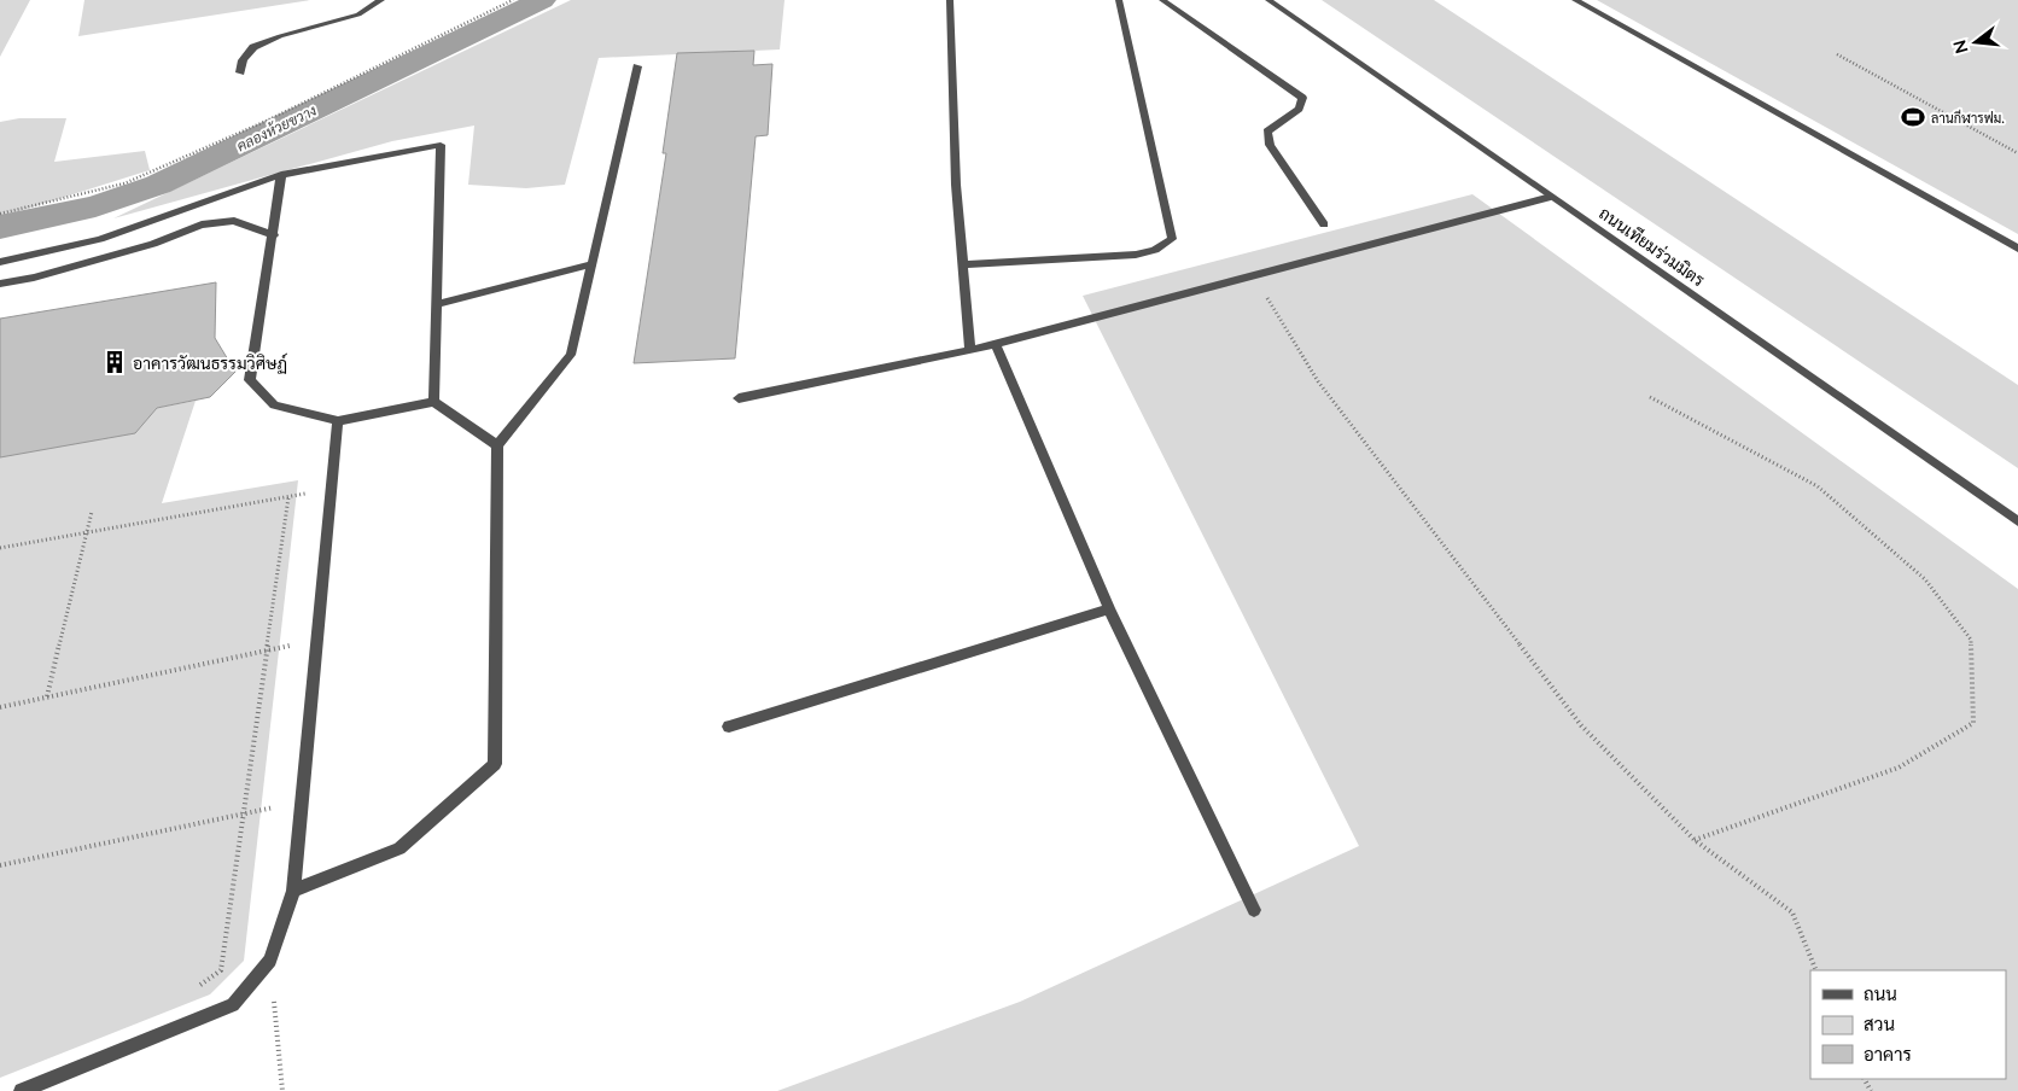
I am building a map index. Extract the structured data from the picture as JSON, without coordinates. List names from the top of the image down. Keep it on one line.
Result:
{"streets":{"street":["ถนนเทียมร่วมมิตร"]},"water":["คลองห้วยขวาง"],"places":{"sports":["ลานกีฬารฟม."],"building":["อาคารวัฒนธรรมวิศิษฏ์"]},"legend":["ถนน","สวน","อาคาร"],"north":"left"}
